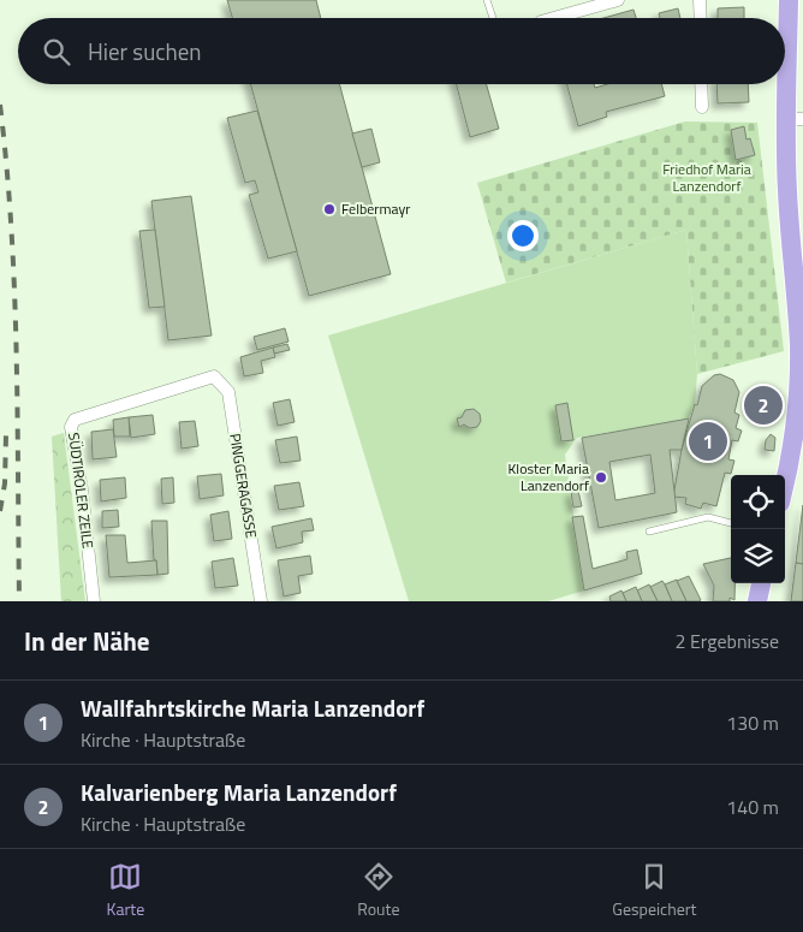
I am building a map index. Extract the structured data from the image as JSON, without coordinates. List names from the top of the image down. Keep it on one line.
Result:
{"streets":{"street":["PINGGERAGASSE","SÜDTIROLER ZEILE"]},"crossings":[["PINGGERAGASSE","SÜDTIROLER ZEILE"]],"parks":["Friedhof Maria Lanzendorf"],"places":["Felbermayr","Kloster Maria Lanzendorf"],"page":{"search":"Hier suchen","pins":["2","1"],"heading":["In der Nähe","2 Ergebnisse"],"list":[{"mark":"1","name":"Wallfahrtskirche Maria Lanzendorf","note":"Kirche · Hauptstraße","value":"130 m"},{"mark":"2","name":"Kalvarienberg Maria Lanzendorf","note":"Kirche · Hauptstraße","value":"140 m"}],"nav":["Karte","Route","Gespeichert"]}}
